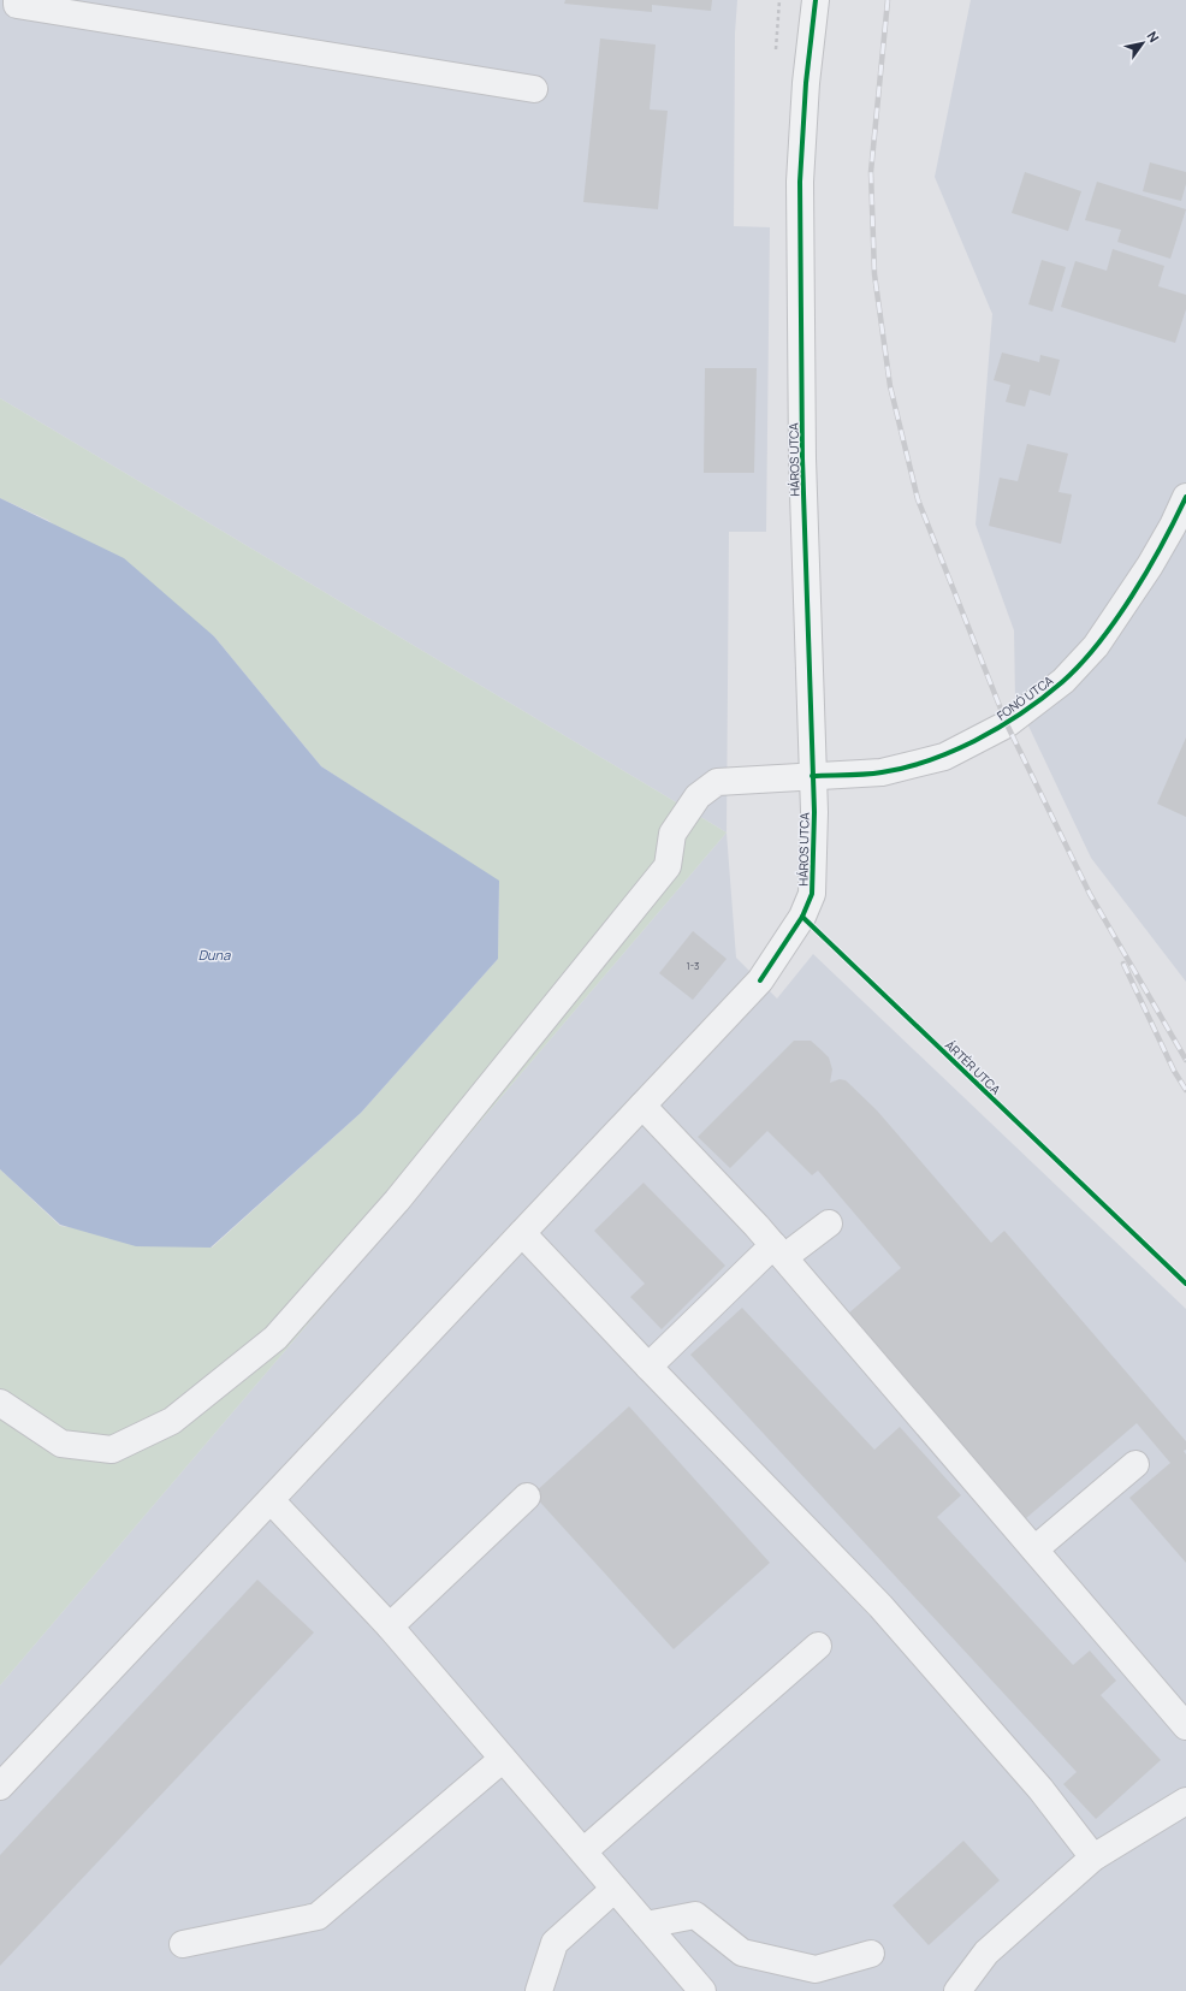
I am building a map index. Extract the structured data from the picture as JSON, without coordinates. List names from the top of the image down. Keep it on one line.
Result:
{"streets":{"street":["HÁROS UTCA","FONÓ UTCA"],"cycle path":["ÁRTÉR UTCA"]},"crossings":[["HÁROS UTCA","FONÓ UTCA"]],"water":["Duna"],"house_numbers":["1-3"],"north":"top right"}
